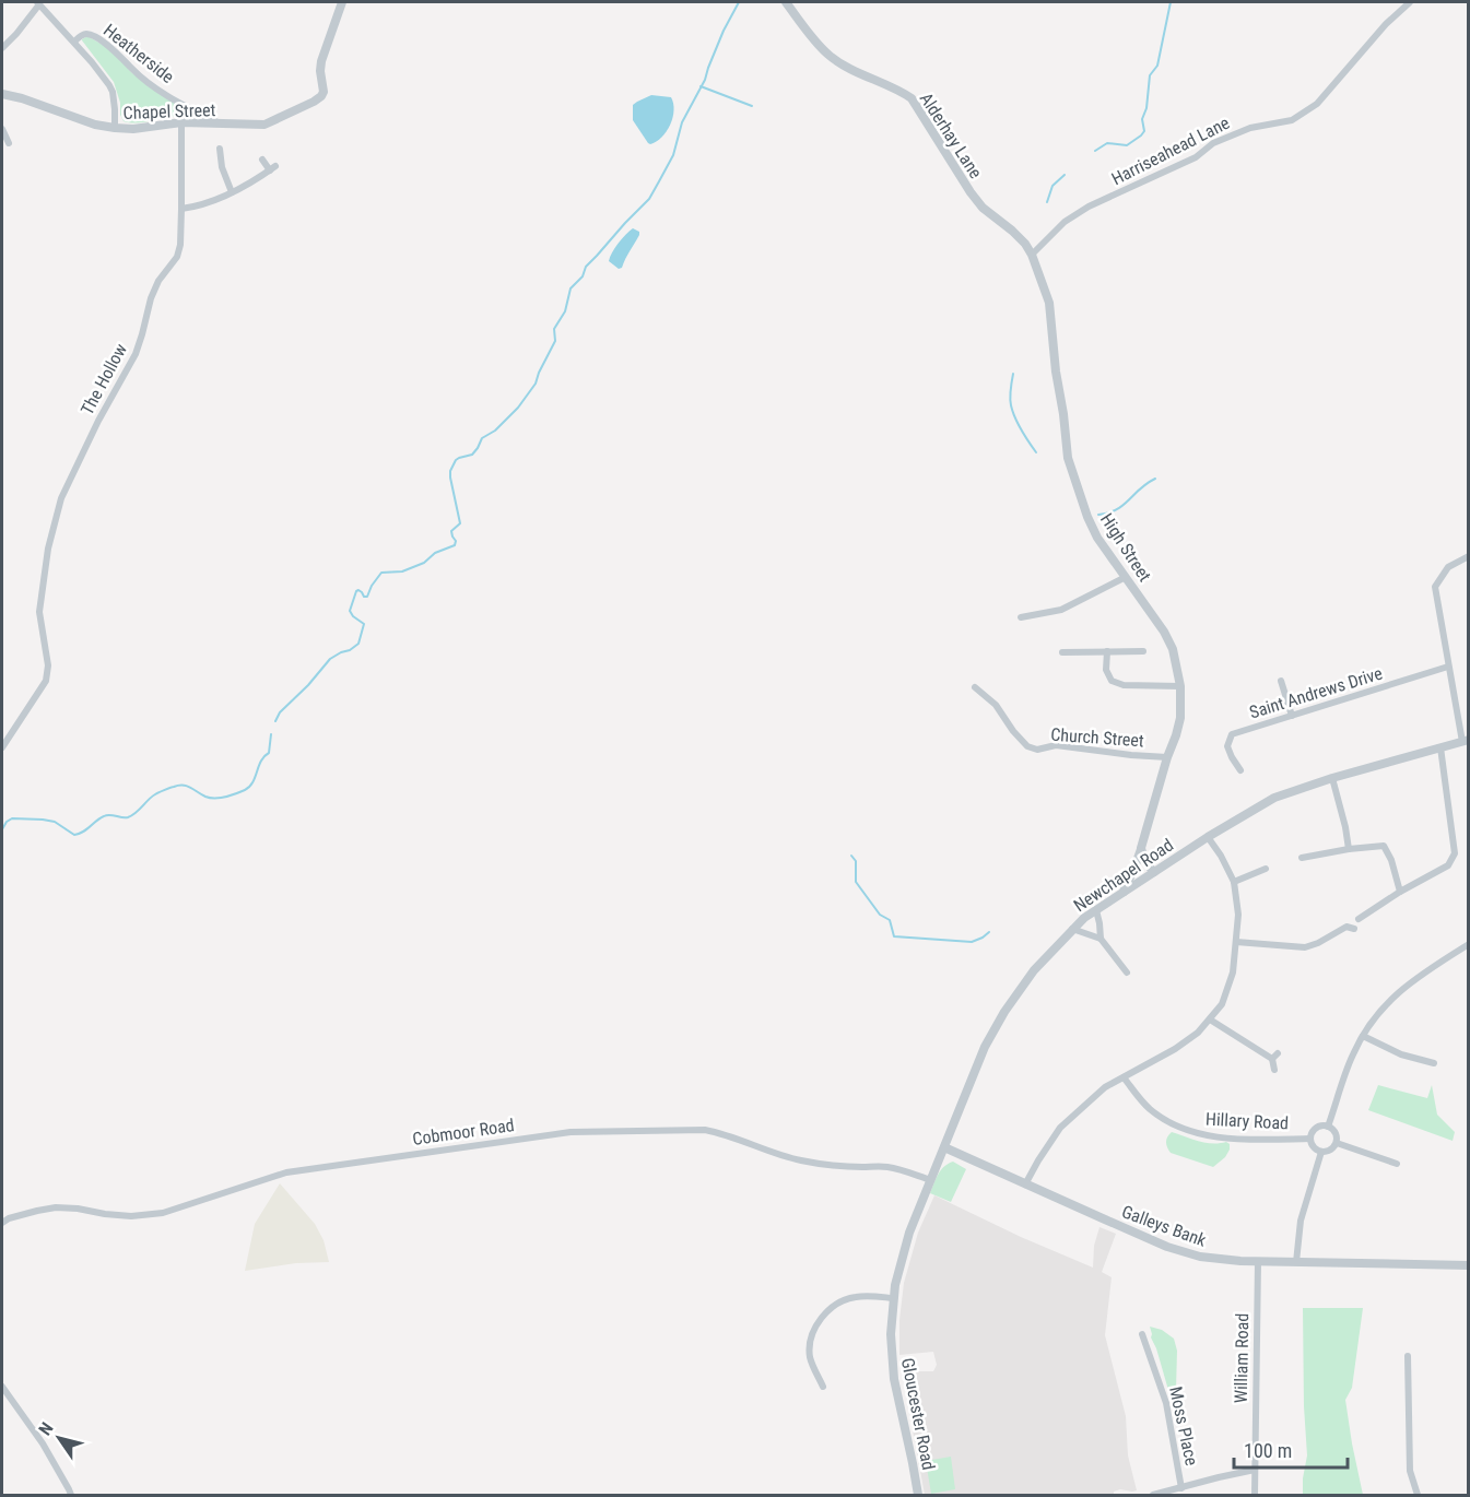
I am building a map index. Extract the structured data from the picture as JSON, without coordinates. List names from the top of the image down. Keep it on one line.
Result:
{"streets":{"street":["Heatherside","Chapel Street","Alderhay Lane","Harriseahead Lane","The Hollow","High Street","Saint Andrews Drive","Church Street","Newchapel Road","Hillary Road","Cobmoor Road","Galleys Bank","William Road","Gloucester Road","Moss Place"]},"crossings":[["Heatherside","Chapel Street"],["Chapel Street","The Hollow"],["Alderhay Lane","Harriseahead Lane"],["Alderhay Lane","High Street"],["Harriseahead Lane","High Street"],["High Street","Church Street"],["High Street","Newchapel Road"],["Newchapel Road","Cobmoor Road"],["Newchapel Road","Galleys Bank"],["Newchapel Road","Gloucester Road"],["Galleys Bank","William Road"]],"scale_bar":"100 m","north":"top left"}
